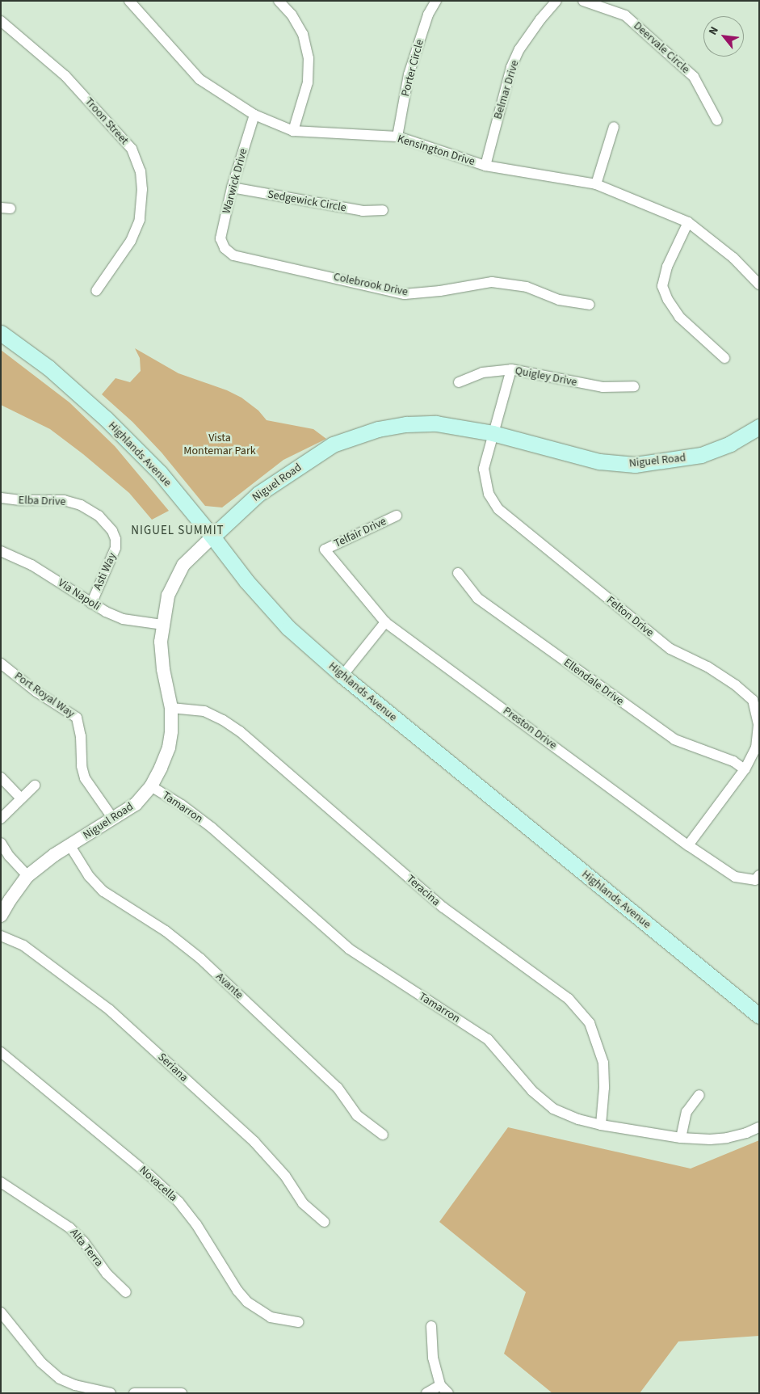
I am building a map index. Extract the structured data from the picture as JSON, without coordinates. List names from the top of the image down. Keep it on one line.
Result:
{"streets":{"main road":["Highlands Avenue","Niguel Road"],"street":["Deervale Circle","Porter Circle","Belmar Drive","Troon Street","Kensington Drive","Warwick Drive","Sedgewick Circle","Colebrook Drive","Quigley Drive","Elba Drive","Telfair Drive","Asti Way","Via Napoli","Felton Drive","Ellendale Drive","Port Royal Way","Preston Drive","Tamarron","Teracina","Avante","Seriana","Novacella","Alta Terra"]},"crossings":[["Porter Circle","Kensington Drive"],["Belmar Drive","Kensington Drive"],["Kensington Drive","Warwick Drive"],["Warwick Drive","Sedgewick Circle"],["Warwick Drive","Colebrook Drive"],["Quigley Drive","Felton Drive"],["Highlands Avenue","Niguel Road"],["Niguel Road","Via Napoli"],["Niguel Road","Felton Drive"],["Niguel Road","Port Royal Way"],["Niguel Road","Tamarron"],["Niguel Road","Teracina"],["Niguel Road","Avante"],["Elba Drive","Asti Way"],["Telfair Drive","Preston Drive"],["Asti Way","Via Napoli"],["Felton Drive","Ellendale Drive"],["Felton Drive","Preston Drive"],["Tamarron","Teracina"]],"districts":["NIGUEL SUMMIT"],"parks":["Vista Montemar Park"],"north":"top left"}
